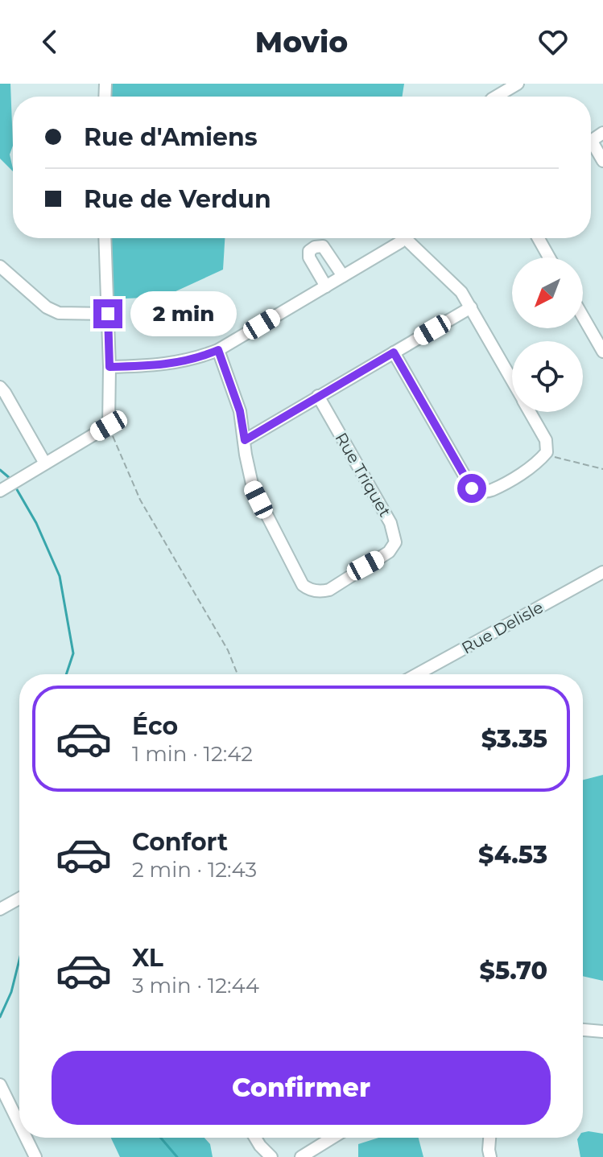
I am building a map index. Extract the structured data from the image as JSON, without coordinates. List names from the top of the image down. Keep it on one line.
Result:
{"streets":{"street":["Rue Triquet","Rue Delisle"]},"north":"bottom left","page":{"header":"Movio","banner":["Rue d'Amiens","Rue de Verdun"],"bubble":"2 min","list":[{"name":"Éco","note":"1 min · 12:42","value":"$3.35"},{"name":"Confort","note":"2 min · 12:43","value":"$4.53"},{"name":"XL","note":"3 min · 12:44","value":"$5.70"}],"buttons":"Confirmer"}}
